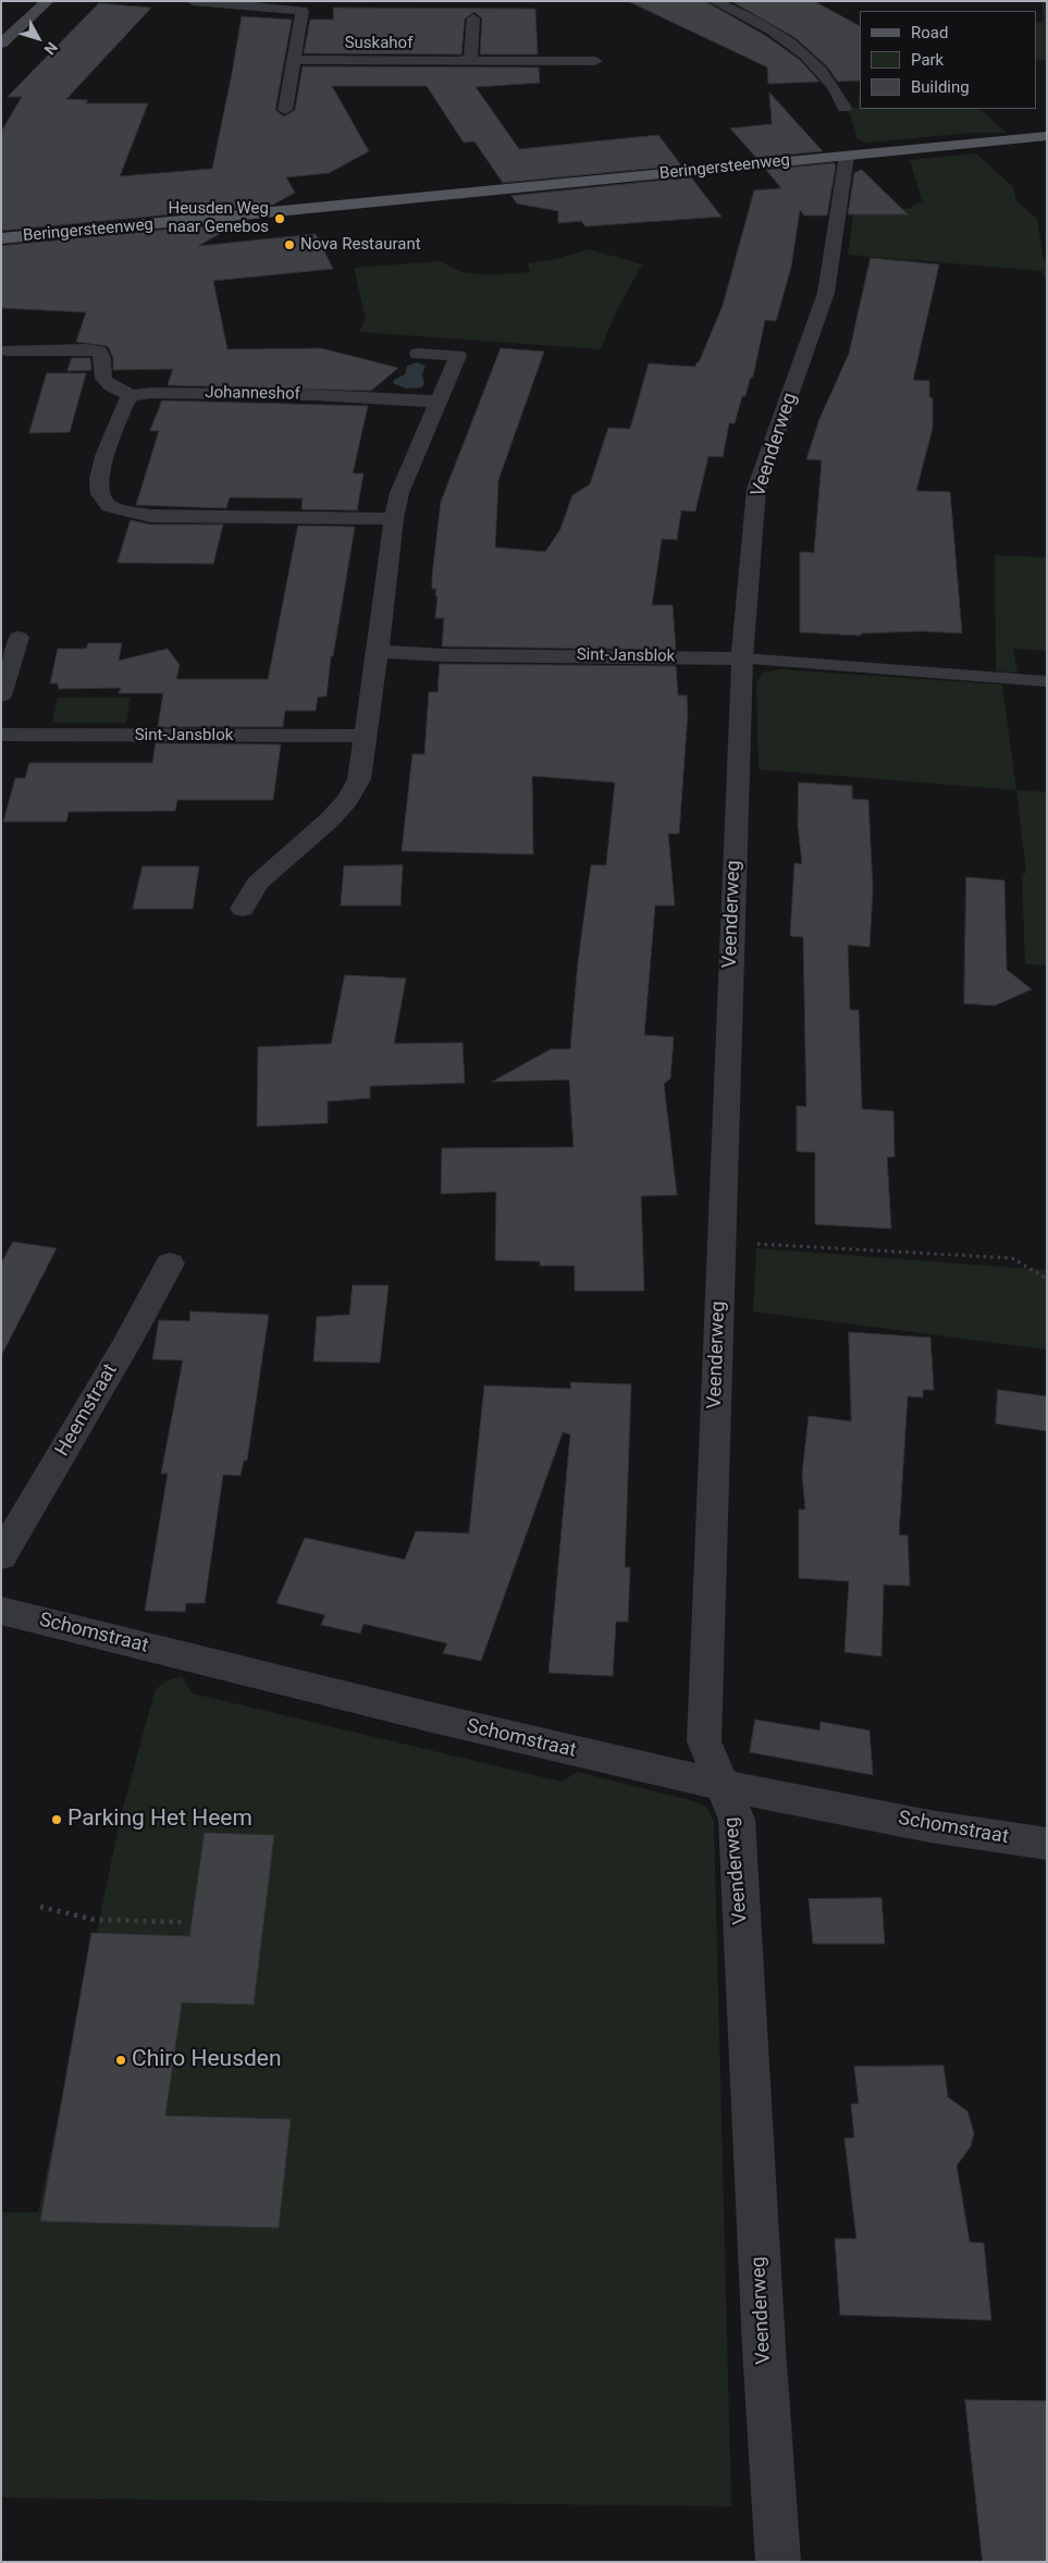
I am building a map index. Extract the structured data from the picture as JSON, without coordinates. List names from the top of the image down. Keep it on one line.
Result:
{"streets":{"main road":["Beringersteenweg"],"street":["Suskahof","Johanneshof","Veenderweg","Sint-Jansblok","Heemstraat","Schomstraat"]},"crossings":[["Beringersteenweg","Veenderweg"],["Veenderweg","Sint-Jansblok"],["Veenderweg","Schomstraat"]],"places":["Heusden Weg naar Genebos","Nova Restaurant","Parking Het Heem","Chiro Heusden"],"legend":["Road","Park","Building"],"north":"bottom right"}
